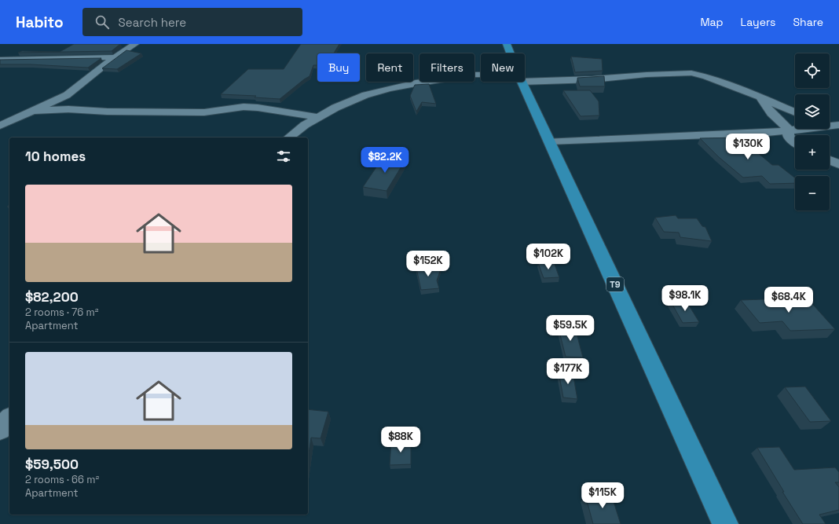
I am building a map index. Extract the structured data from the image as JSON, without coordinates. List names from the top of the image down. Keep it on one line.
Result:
{"streets":{"highway":["T9"]},"page":{"header":"Habito","search":"Search here","nav":["Map","Layers","Share"],"map_buttons":["+","−"],"chip":["Buy","Rent","Filters","New"],"price":["$130K","$82.2K","$102K","$152K","$98.1K","$68.4K","$59.5K","$177K","$88K","$115K"],"heading":"10 homes","list":[{"name":"$82,200","note":"2 rooms · 76 m² · Apartment"},{"name":"$59,500","note":"2 rooms · 66 m² · Apartment"}]}}
